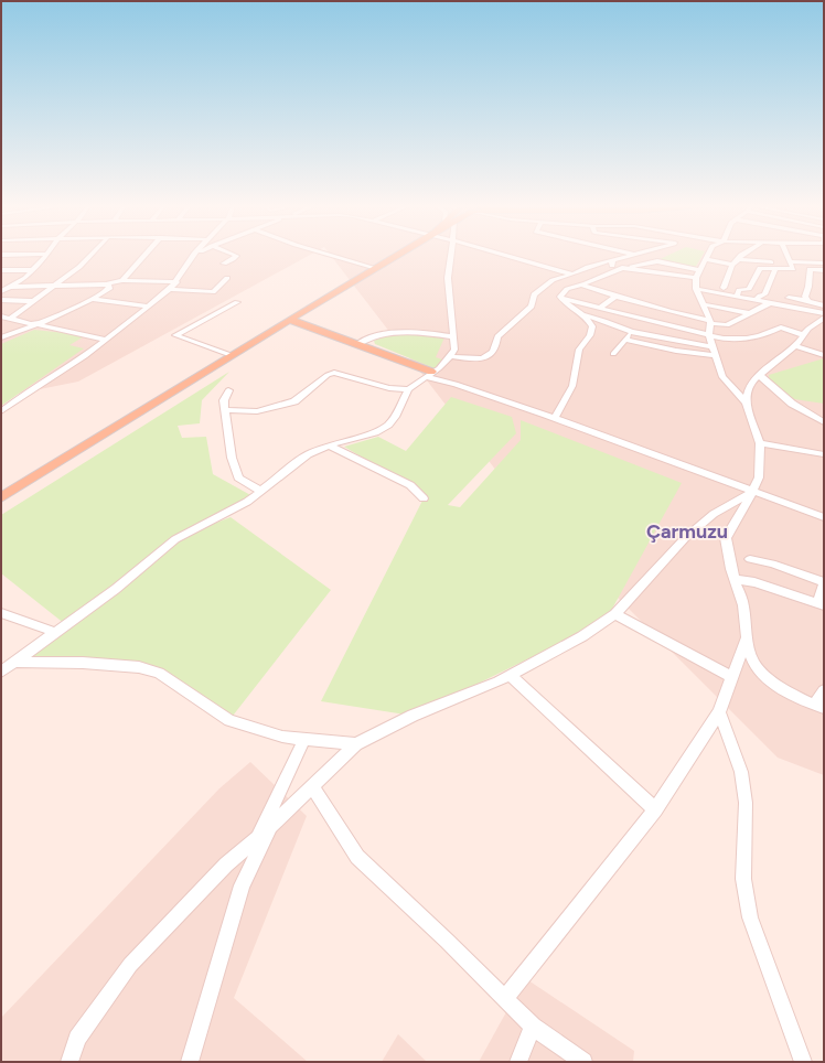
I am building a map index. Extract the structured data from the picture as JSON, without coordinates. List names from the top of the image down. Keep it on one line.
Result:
{"districts":["Çarmuzu"]}
